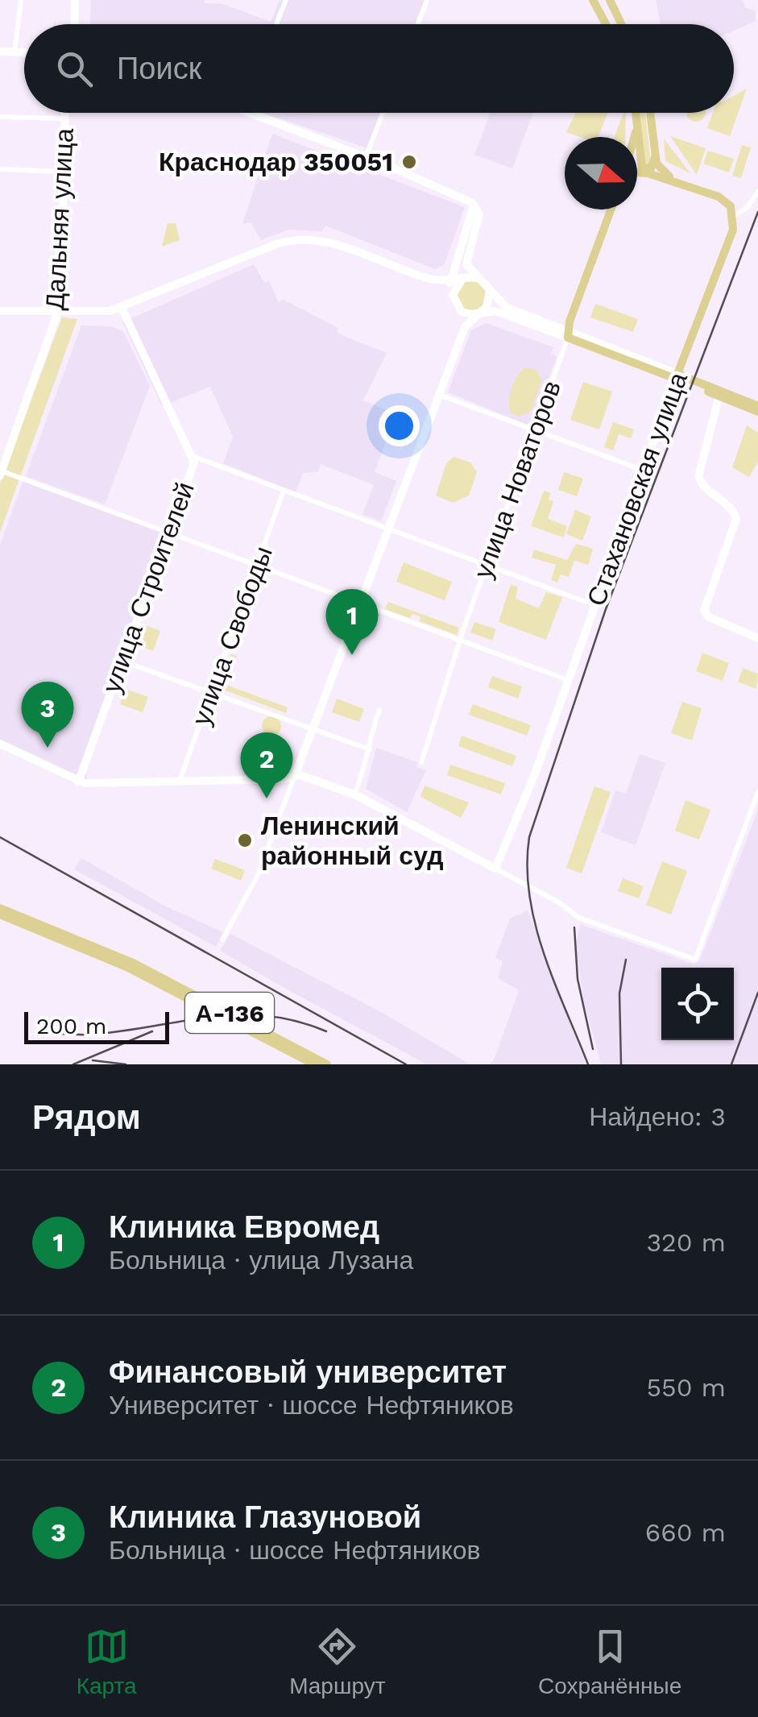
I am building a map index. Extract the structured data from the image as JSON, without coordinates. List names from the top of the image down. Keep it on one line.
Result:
{"streets":{"main road":["улица Новаторов","Стахановская улица","А-136"],"street":["Дальняя улица","улица Строителей","улица Свободы"]},"places":["Краснодар 350051","Ленинский районный суд"],"scale_bar":"200 m","north":"right","page":{"search":"Поиск","pins":["1","3","2"],"scale":"200 m","heading":["Рядом","Найдено: 3"],"list":[{"mark":"1","name":"Клиника Евромед","note":"Больница · улица Лузана","value":"320 m"},{"mark":"2","name":"Финансовый университет","note":"Университет · шоссе Нефтяников","value":"550 m"},{"mark":"3","name":"Клиника Глазуновой","note":"Больница · шоссе Нефтяников","value":"660 m"}],"nav":["Карта","Маршрут","Сохранённые"]}}
